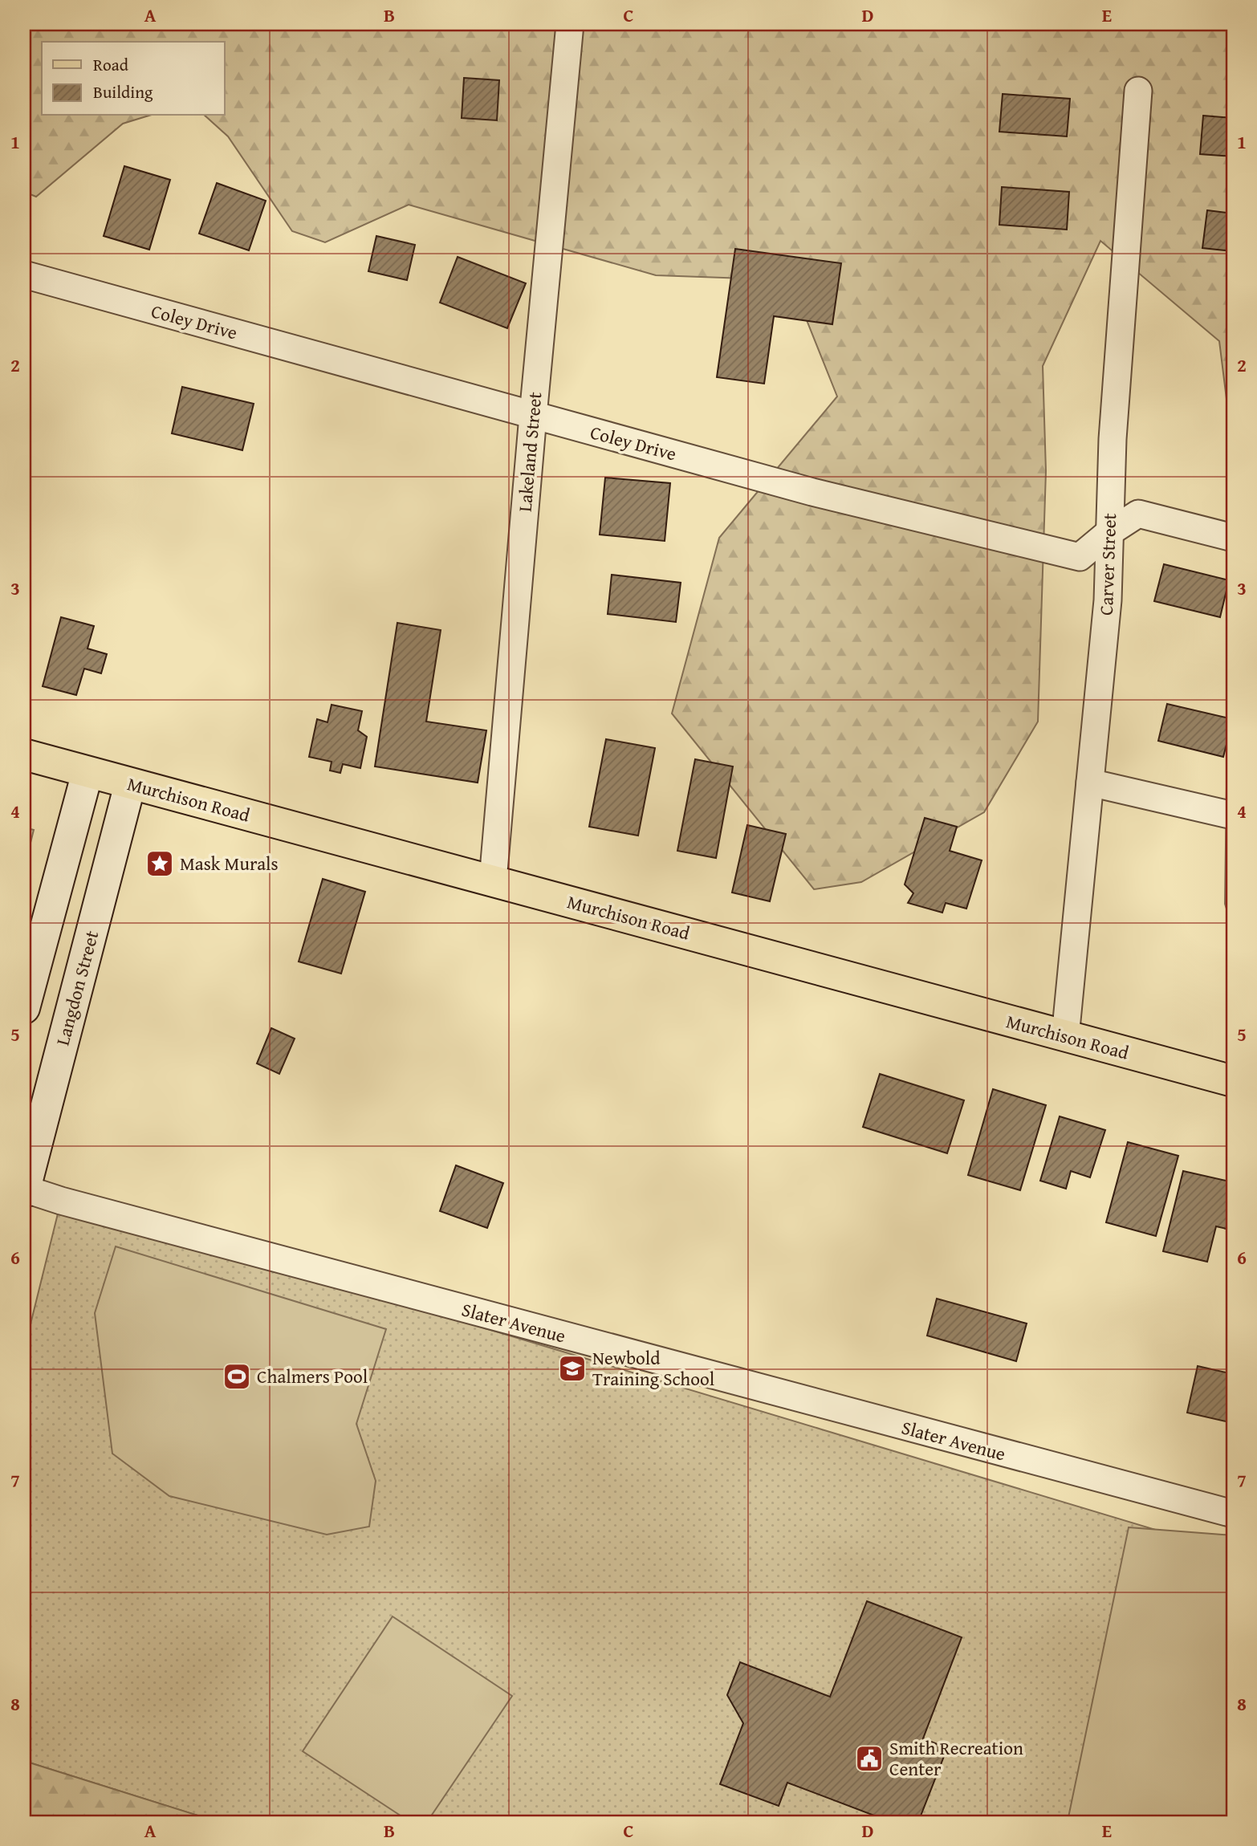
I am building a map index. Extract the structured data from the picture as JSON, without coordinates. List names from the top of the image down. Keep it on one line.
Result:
{"streets":{"main road":["Murchison Road"],"street":["Coley Drive","Lakeland Street","Carver Street","Langdon Street","Slater Avenue"]},"crossings":[["Coley Drive","Lakeland Street"],["Coley Drive","Carver Street"],["Lakeland Street","Murchison Road"],["Carver Street","Murchison Road"],["Murchison Road","Langdon Street"],["Langdon Street","Slater Avenue"]],"places":{"place":["Mask Murals"],"school or university":["Newbold Training School"],"sports":["Chalmers Pool"],"public building":["Smith Recreation Center"]},"legend":["Road","Building"],"grid":{"columns":["A","B","C","D","E"],"rows":["1","2","3","4","5","6","7","8"]}}
